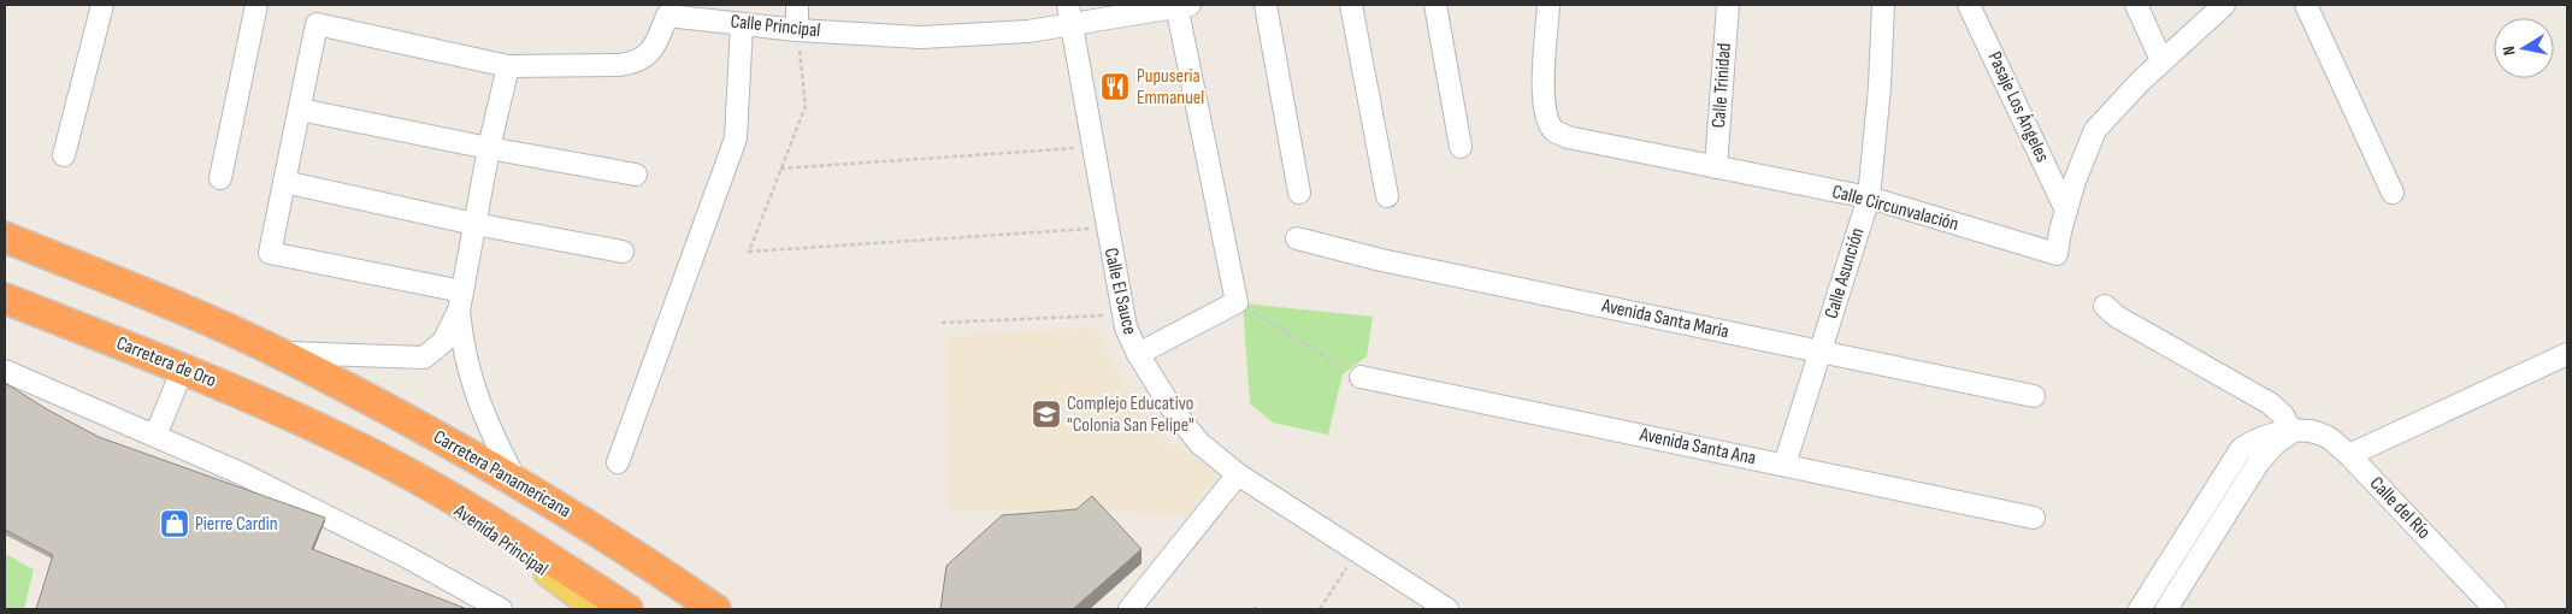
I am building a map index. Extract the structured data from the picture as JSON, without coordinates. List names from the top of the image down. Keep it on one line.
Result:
{"streets":{"highway":["Carretera de Oro","Carretera Panamericana"],"main road":["Avenida Principal"],"street":["Calle Principal","Calle Trinidad","Pasaje Los Ángeles","Calle Circunvalación","Calle Asunción","Calle El Sauce","Avenida Santa Maria","Avenida Santa Ana","Calle del Río"]},"crossings":[["Calle Principal","Calle El Sauce"],["Calle Trinidad","Calle Circunvalación"],["Pasaje Los Ángeles","Calle Circunvalación"],["Calle Circunvalación","Calle Asunción"],["Calle Asunción","Avenida Santa Maria"],["Calle Asunción","Avenida Santa Ana"],["Carretera de Oro","Avenida Principal"]],"places":{"restaurant":["Pupuseria Emmanuel"],"school or university":["Complejo Educativo \"Colonia San Felipe\""],"shop":["Pierre Cardin"]},"north":"left"}
